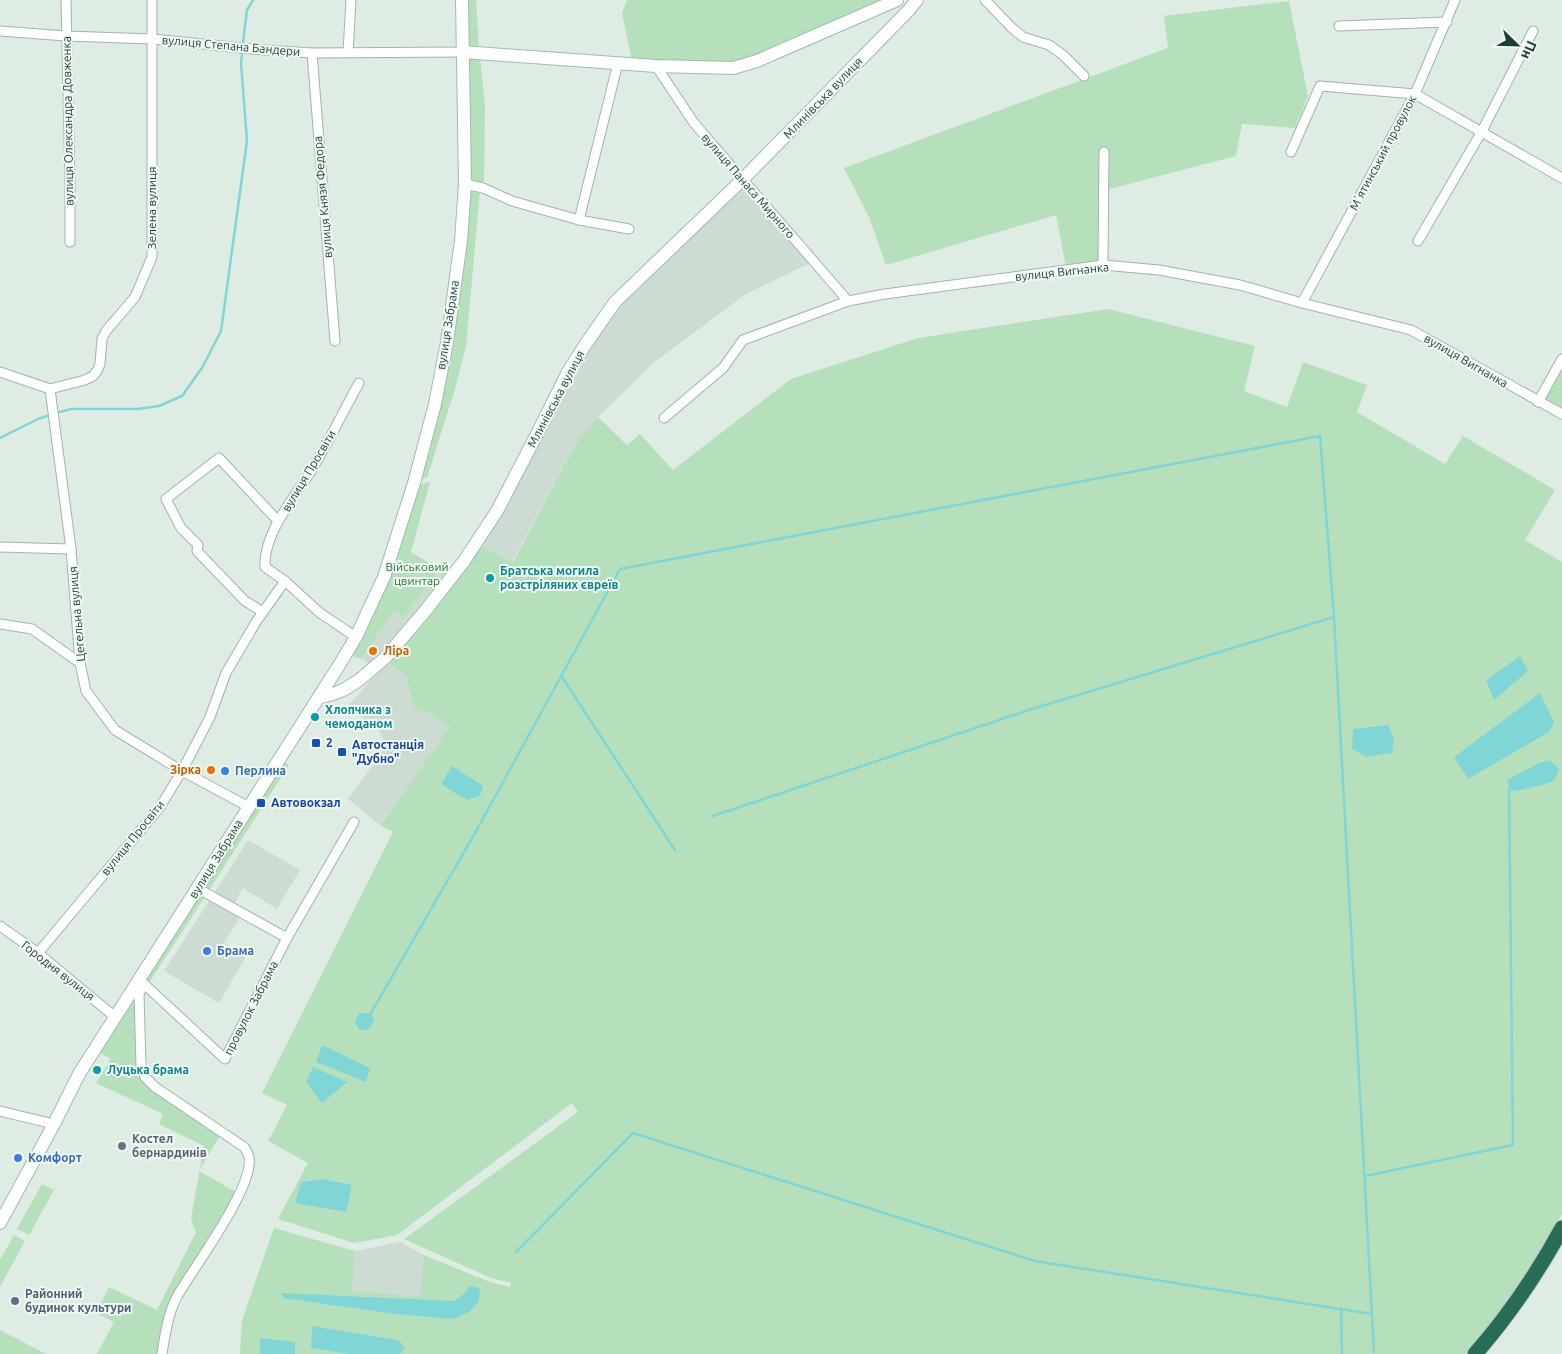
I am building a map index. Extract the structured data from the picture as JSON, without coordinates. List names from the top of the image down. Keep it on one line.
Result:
{"streets":{"main road":["Млинівська вулиця","вулиця Забрама"],"street":["вулиця Степана Бандери","вулиця Олександра Довженка","Мʼятинський провулок","вулиця Панаса Мирного","вулиця Князя Федора","Зелена вулиця","вулиця Вигнанка","вулиця Просвіти","Цегельна вулиця","Городня вулиця","провулок Забрама"]},"crossings":[["вулиця Степана Бандери","вулиця Олександра Довженка"],["вулиця Степана Бандери","вулиця Князя Федора"],["вулиця Степана Бандери","Зелена вулиця"],["вулиця Степана Бандери","вулиця Забрама"],["Млинівська вулиця","вулиця Панаса Мирного"],["Млинівська вулиця","вулиця Забрама"],["Мʼятинський провулок","вулиця Вигнанка"],["вулиця Панаса Мирного","вулиця Вигнанка"],["Зелена вулиця","Цегельна вулиця"],["вулиця Забрама","вулиця Просвіти"],["вулиця Забрама","Цегельна вулиця"],["вулиця Забрама","Городня вулиця"],["вулиця Забрама","провулок Забрама"],["вулиця Просвіти","Цегельна вулиця"],["вулиця Просвіти","Городня вулиця"]],"parks":["Військовий цвинтар"],"places":{"other":["Братська могила розстріляних євреїв","Ліра","Хлопчика з чемоданом","Зірка","Перлина","Брама","Луцька брама","Костел бернардинів","Комфорт","Районний будинок культури"],"transit":["2","Автостанція \"Дубно\"","Автовокзал"]},"north":"bottom right"}
